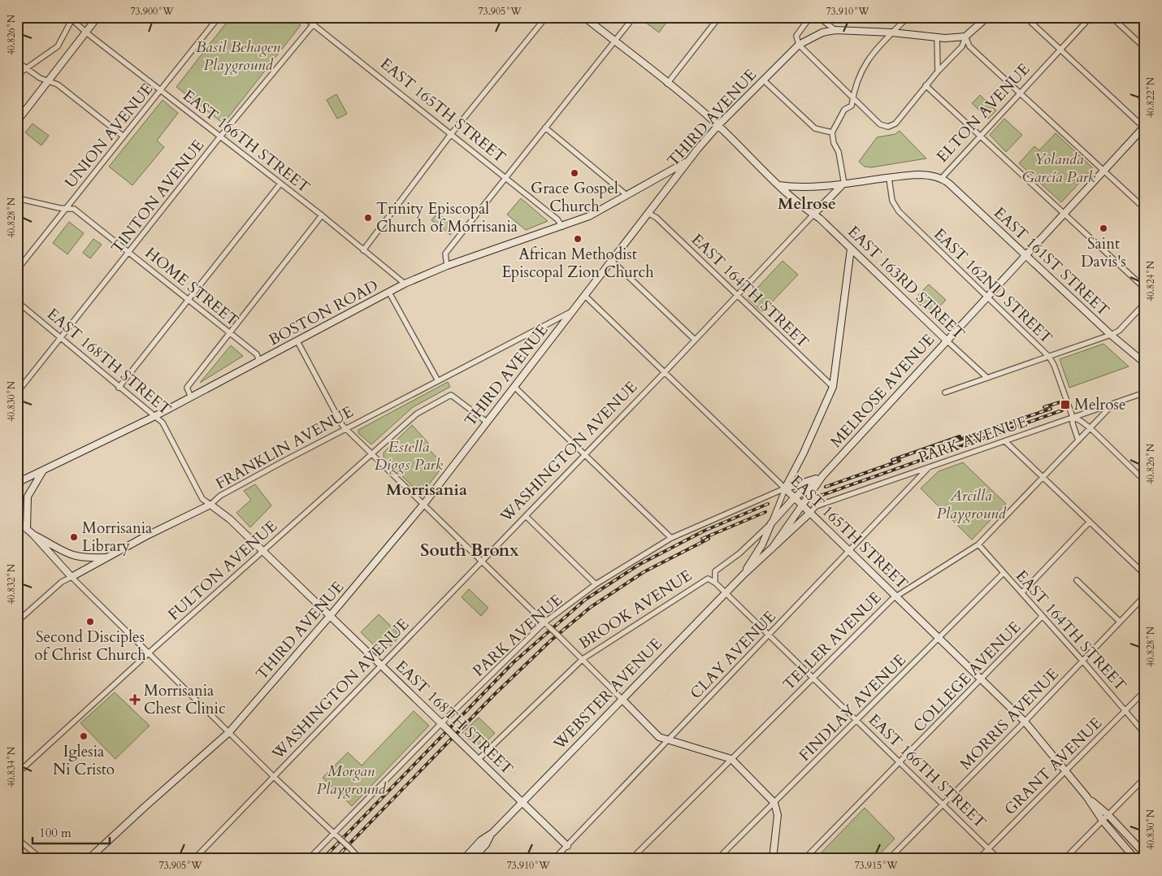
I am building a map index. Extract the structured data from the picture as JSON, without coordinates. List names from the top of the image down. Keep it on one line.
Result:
{"streets":{"main road":["EAST 165TH STREET","ELTON AVENUE","THIRD AVENUE","EAST 161ST STREET","EAST 163RD STREET","BOSTON ROAD","EAST 168TH STREET","MELROSE AVENUE","FRANKLIN AVENUE","WASHINGTON AVENUE","BROOK AVENUE","WEBSTER AVENUE"],"street":["UNION AVENUE","EAST 166TH STREET","TINTON AVENUE","EAST 162ND STREET","HOME STREET","EAST 164TH STREET","PARK AVENUE","FULTON AVENUE","TELLER AVENUE","CLAY AVENUE","COLLEGE AVENUE","FINDLAY AVENUE","MORRIS AVENUE","GRANT AVENUE"]},"crossings":[["EAST 165TH STREET","THIRD AVENUE"],["EAST 165TH STREET","TINTON AVENUE"],["EAST 165TH STREET","BOSTON ROAD"],["EAST 165TH STREET","MELROSE AVENUE"],["EAST 165TH STREET","PARK AVENUE"],["EAST 165TH STREET","WASHINGTON AVENUE"],["EAST 165TH STREET","BROOK AVENUE"],["EAST 165TH STREET","TELLER AVENUE"],["EAST 165TH STREET","CLAY AVENUE"],["EAST 165TH STREET","COLLEGE AVENUE"],["EAST 165TH STREET","WEBSTER AVENUE"],["EAST 165TH STREET","FINDLAY AVENUE"],["EAST 165TH STREET","MORRIS AVENUE"],["EAST 165TH STREET","GRANT AVENUE"],["ELTON AVENUE","EAST 161ST STREET"],["ELTON AVENUE","EAST 163RD STREET"],["ELTON AVENUE","EAST 162ND STREET"],["ELTON AVENUE","WASHINGTON AVENUE"],["THIRD AVENUE","EAST 163RD STREET"],["THIRD AVENUE","EAST 164TH STREET"],["THIRD AVENUE","BOSTON ROAD"],["THIRD AVENUE","EAST 168TH STREET"],["THIRD AVENUE","FRANKLIN AVENUE"],["THIRD AVENUE","FULTON AVENUE"],["UNION AVENUE","EAST 166TH STREET"],["UNION AVENUE","HOME STREET"],["EAST 166TH STREET","TINTON AVENUE"],["EAST 166TH STREET","BOSTON ROAD"],["EAST 166TH STREET","BROOK AVENUE"],["EAST 166TH STREET","TELLER AVENUE"],["EAST 166TH STREET","CLAY AVENUE"],["EAST 166TH STREET","COLLEGE AVENUE"],["EAST 166TH STREET","WEBSTER AVENUE"],["EAST 166TH STREET","FINDLAY AVENUE"],["EAST 166TH STREET","MORRIS AVENUE"],["EAST 166TH STREET","GRANT AVENUE"],["TINTON AVENUE","HOME STREET"],["TINTON AVENUE","EAST 168TH STREET"],["EAST 161ST STREET","MELROSE AVENUE"],["EAST 163RD STREET","MELROSE AVENUE"],["EAST 163RD STREET","WASHINGTON AVENUE"],["EAST 163RD STREET","BROOK AVENUE"],["EAST 162ND STREET","MELROSE AVENUE"],["EAST 162ND STREET","PARK AVENUE"],["EAST 162ND STREET","TELLER AVENUE"],["HOME STREET","BOSTON ROAD"],["EAST 164TH STREET","WASHINGTON AVENUE"],["EAST 164TH STREET","BROOK AVENUE"],["EAST 164TH STREET","TELLER AVENUE"],["EAST 164TH STREET","COLLEGE AVENUE"],["EAST 164TH STREET","FINDLAY AVENUE"],["EAST 164TH STREET","MORRIS AVENUE"],["EAST 164TH STREET","GRANT AVENUE"],["BOSTON ROAD","EAST 168TH STREET"],["EAST 168TH STREET","PARK AVENUE"],["EAST 168TH STREET","FRANKLIN AVENUE"],["EAST 168TH STREET","WASHINGTON AVENUE"],["EAST 168TH STREET","FULTON AVENUE"],["EAST 168TH STREET","BROOK AVENUE"],["EAST 168TH STREET","CLAY AVENUE"],["EAST 168TH STREET","WEBSTER AVENUE"],["MELROSE AVENUE","WEBSTER AVENUE"],["PARK AVENUE","BROOK AVENUE"],["PARK AVENUE","TELLER AVENUE"],["PARK AVENUE","CLAY AVENUE"],["PARK AVENUE","WEBSTER AVENUE"],["BROOK AVENUE","WEBSTER AVENUE"]],"districts":["Melrose","Morrisania","South Bronx"],"parks":["Basil Behagen Playground","Yolanda García Park","Estella Diggs Park","Arcilla Playground","Morgan Playground"],"places":{"other":["Grace Gospel Church","Trinity Episcopal Church of Morrisania","Saint Davis's","African Methodist Episcopal Zion Church","Morrisania Library","Second Disciples of Christ Church","Iglesia Ni Cristo"],"transit":["Melrose"],"health":["Morrisania Chest Clinic"]},"scale_bar":"100 m","coordinates":["73.900°W","73.905°W","73.910°W","40.826°N","40.822°N","40.828°N","40.824°N","40.830°N","40.832°N","40.834°N","73.915°W"]}
